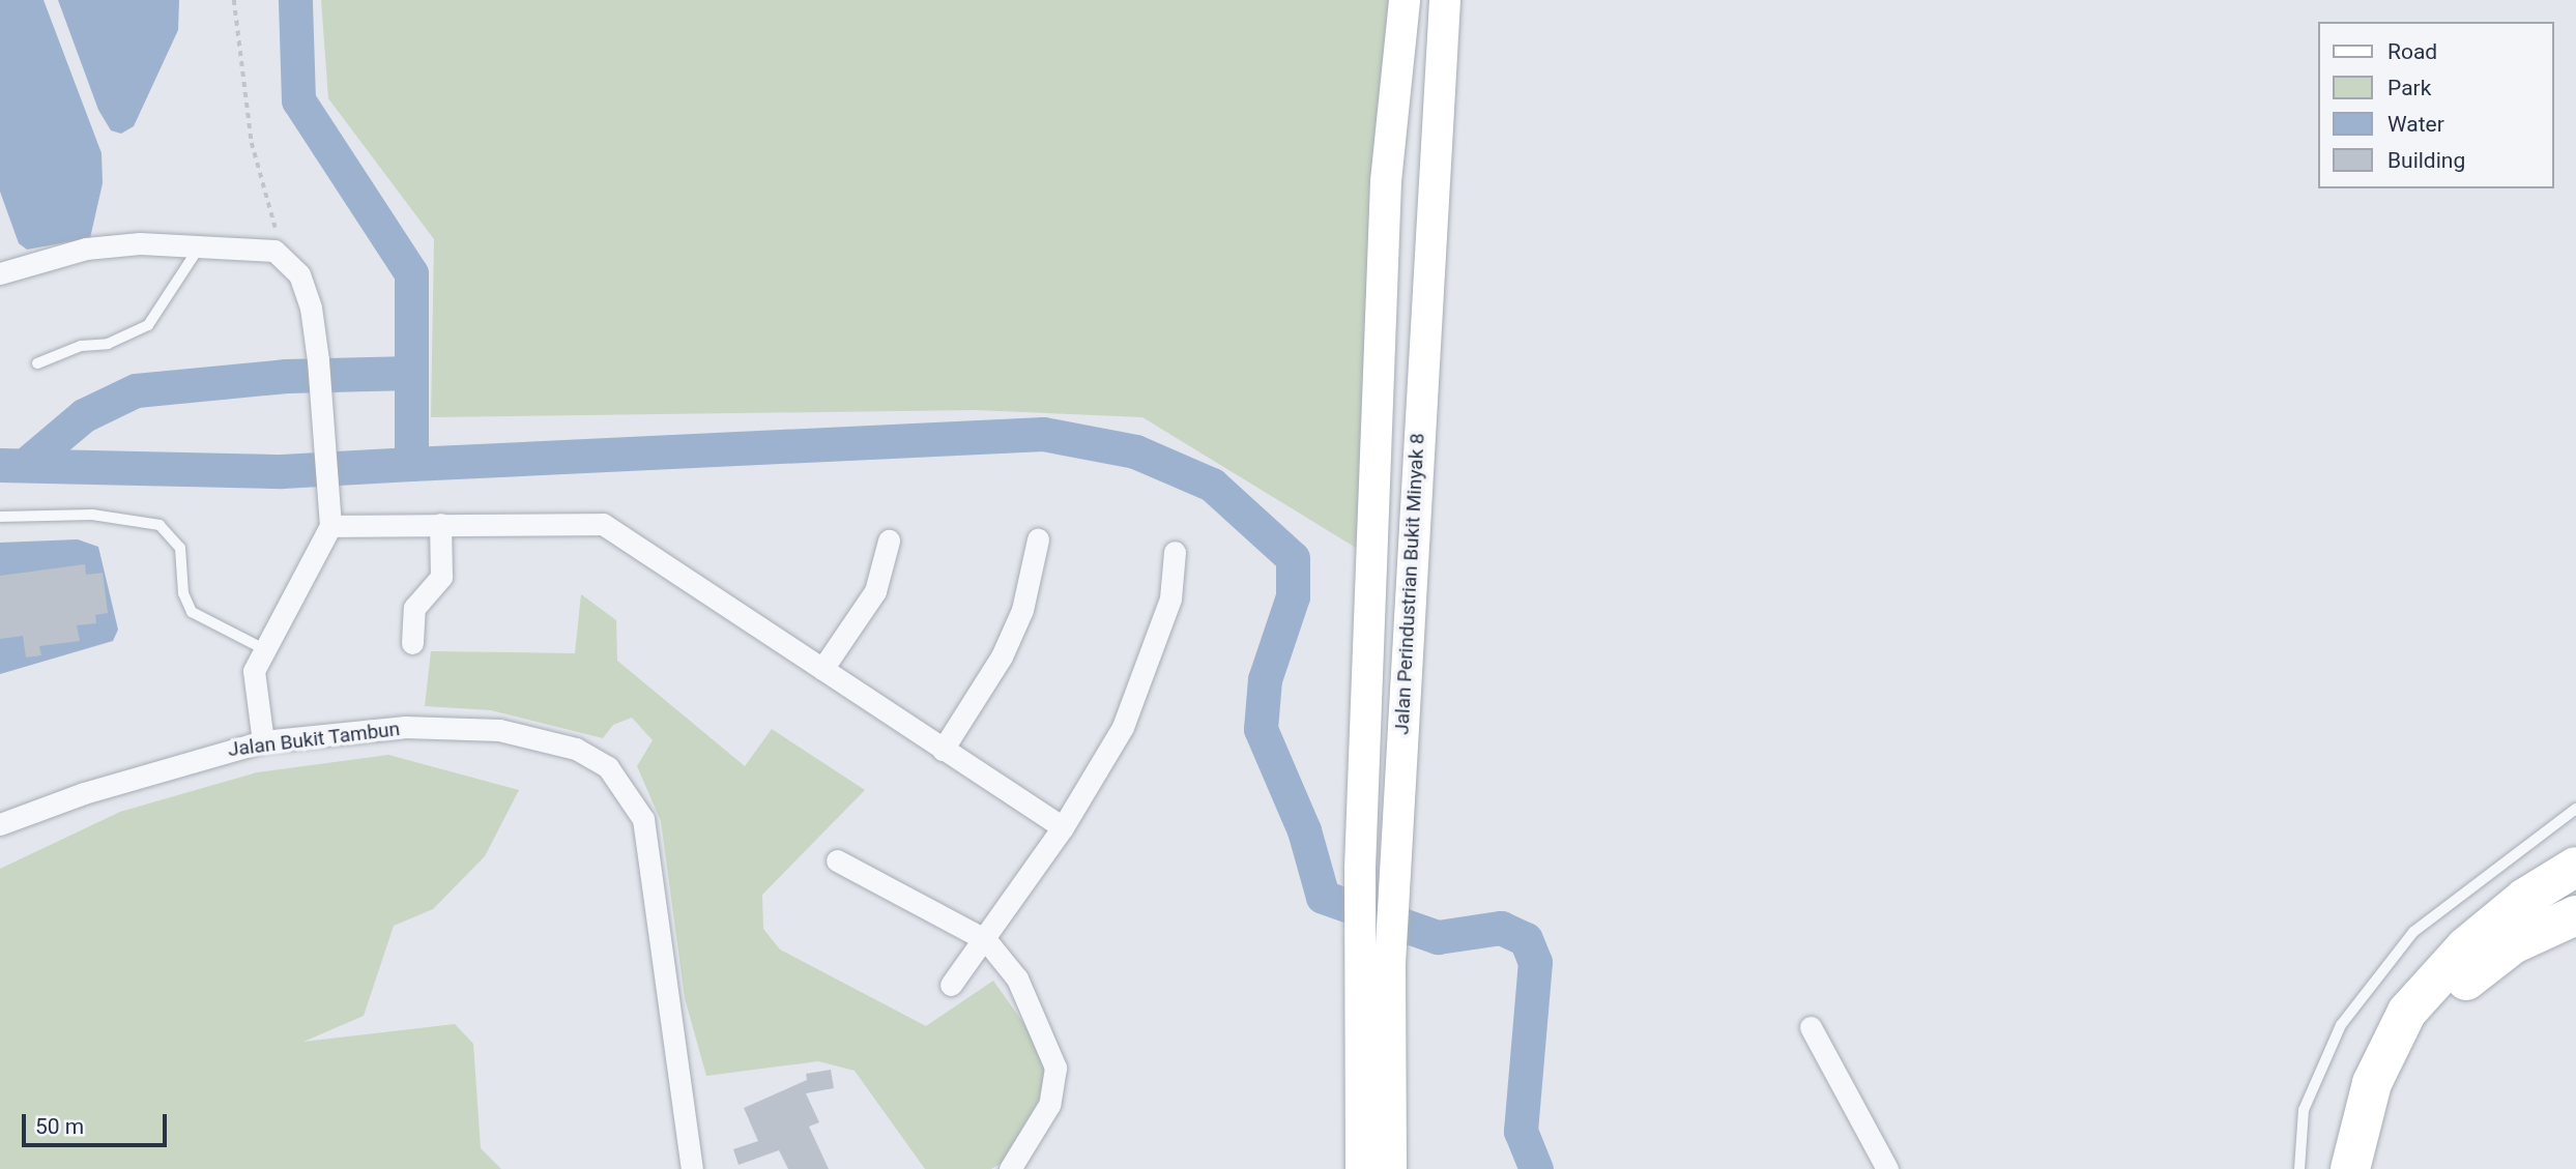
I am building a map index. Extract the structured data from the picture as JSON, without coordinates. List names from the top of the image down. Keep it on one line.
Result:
{"streets":{"street":["Jalan Perindustrian Bukit Minyak 8","Jalan Bukit Tambun"]},"legend":["Road","Park","Water","Building"],"scale_bar":"50 m"}
